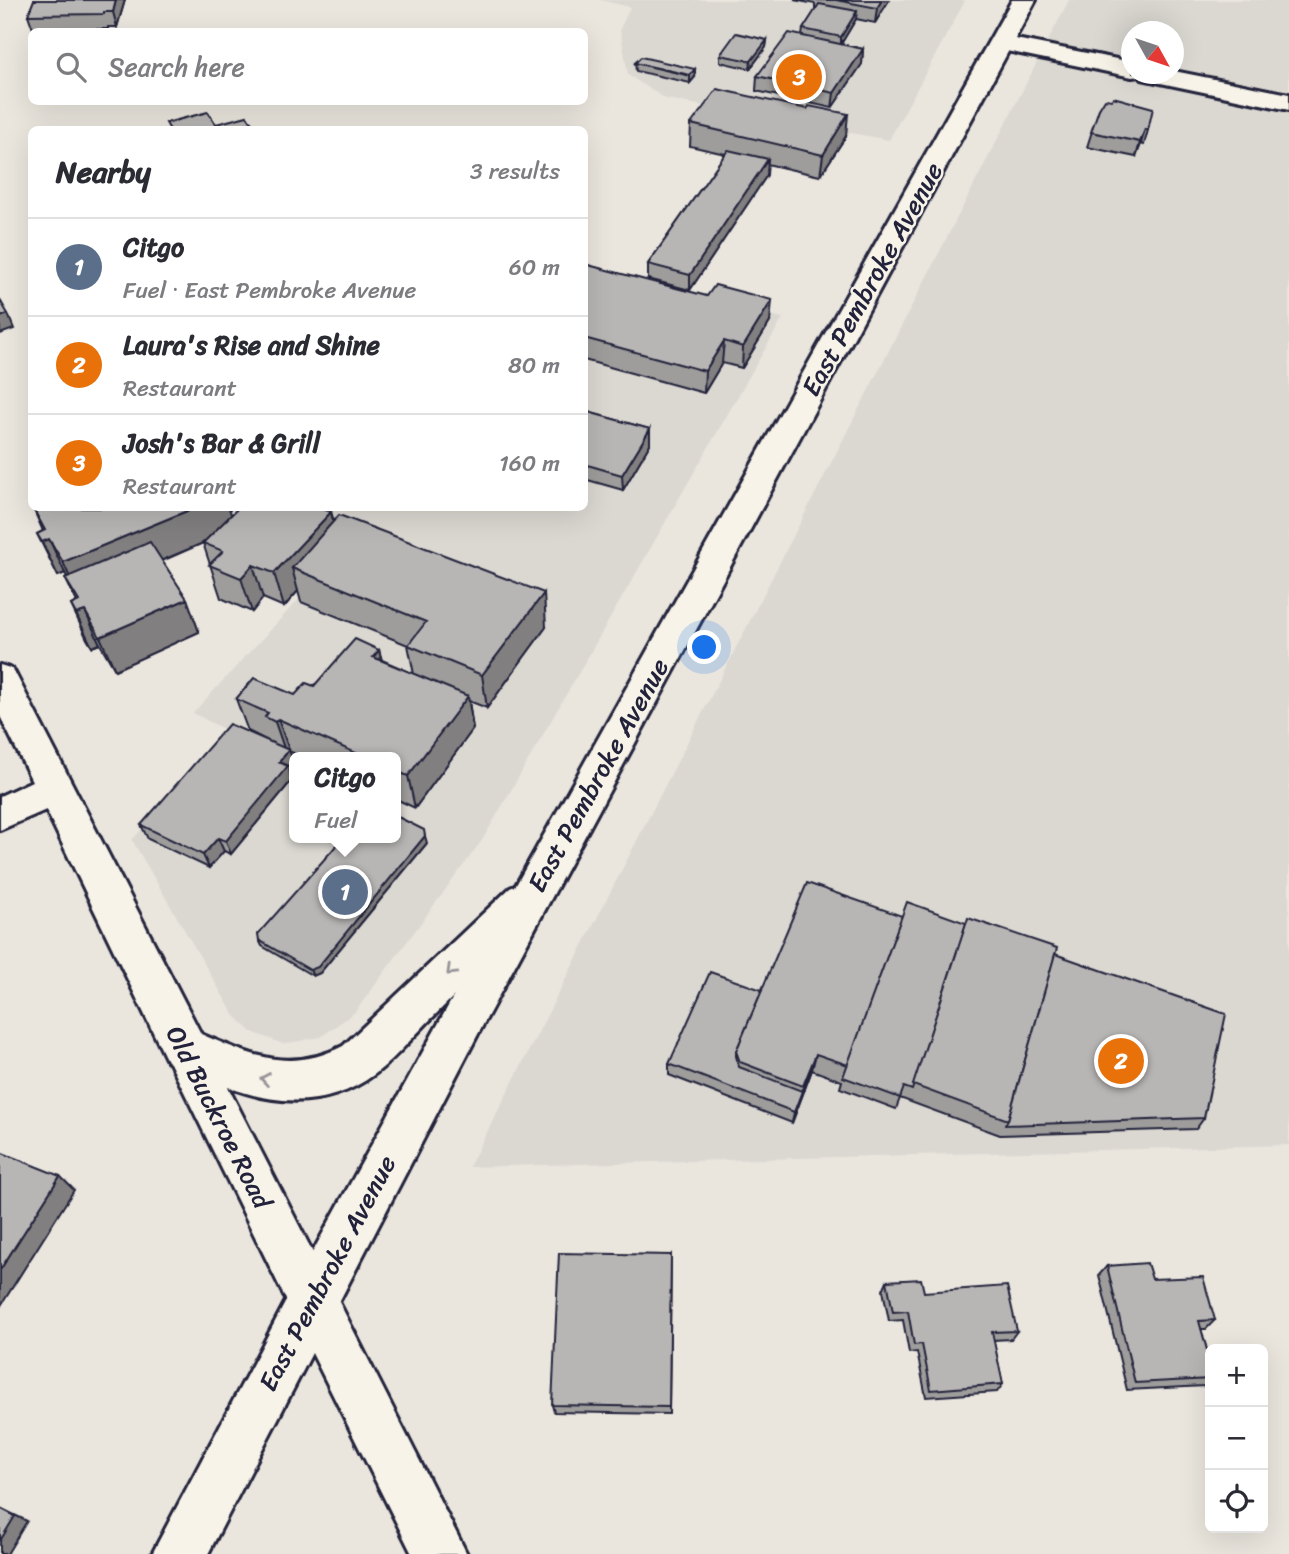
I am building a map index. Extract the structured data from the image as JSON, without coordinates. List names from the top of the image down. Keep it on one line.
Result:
{"streets":{"main road":["East Pembroke Avenue","Old Buckroe Road"]},"crossings":[["East Pembroke Avenue","Old Buckroe Road"]],"north":"bottom right","page":{"search":"Search here","pins":["3","1","2"],"heading":["Nearby","3 results"],"list":[{"mark":"1","name":"Citgo","note":"Fuel · East Pembroke Avenue","value":"60 m"},{"mark":"2","name":"Laura's Rise and Shine","note":"Restaurant","value":"80 m"},{"mark":"3","name":"Josh's Bar & Grill","note":"Restaurant","value":"160 m"}],"popup":["Citgo","Fuel"],"map_buttons":["+","−"]}}
